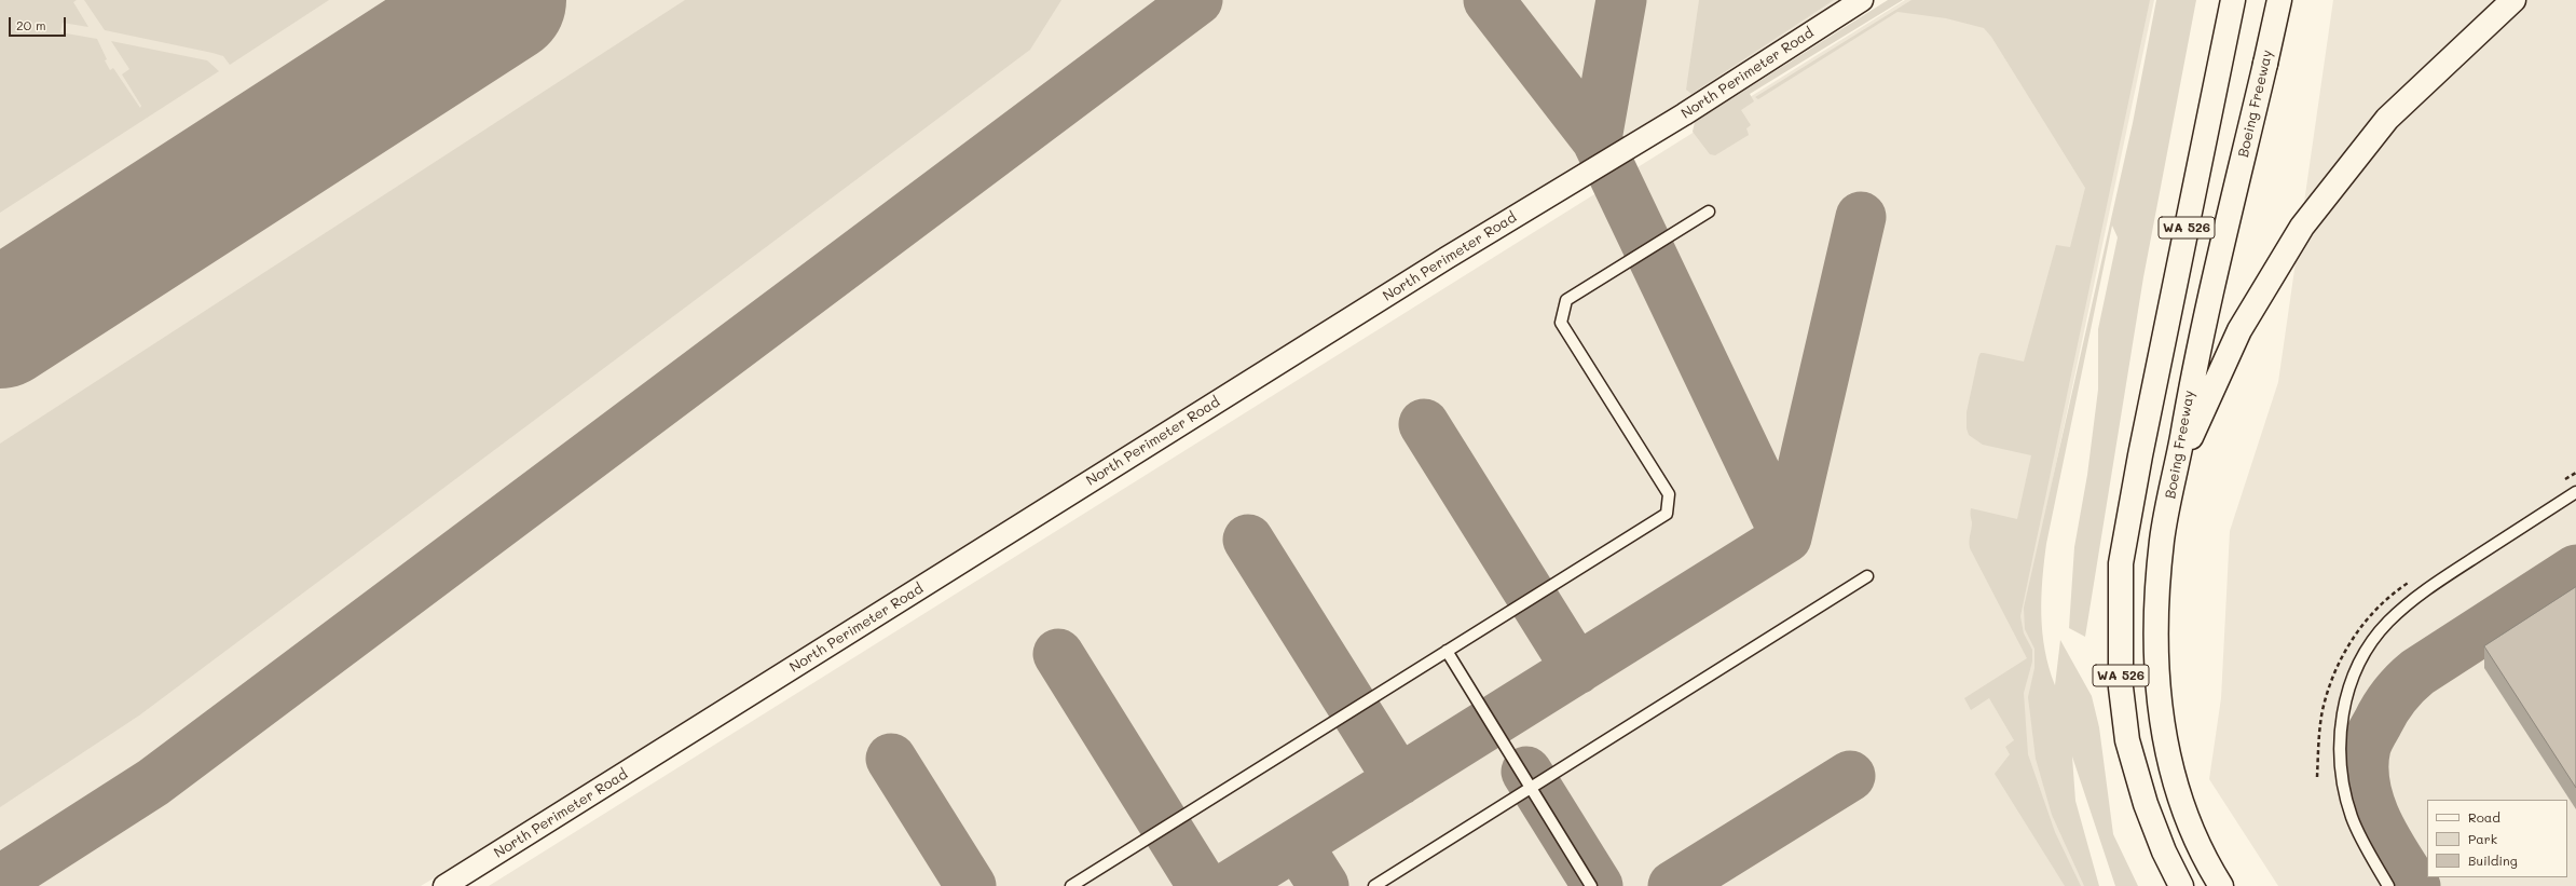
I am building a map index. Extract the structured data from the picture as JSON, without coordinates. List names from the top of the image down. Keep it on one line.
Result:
{"streets":{"highway":["Boeing Freeway","WA 526"],"street":["North Perimeter Road"]},"legend":["Road","Park","Building"],"scale_bar":"20 m"}
